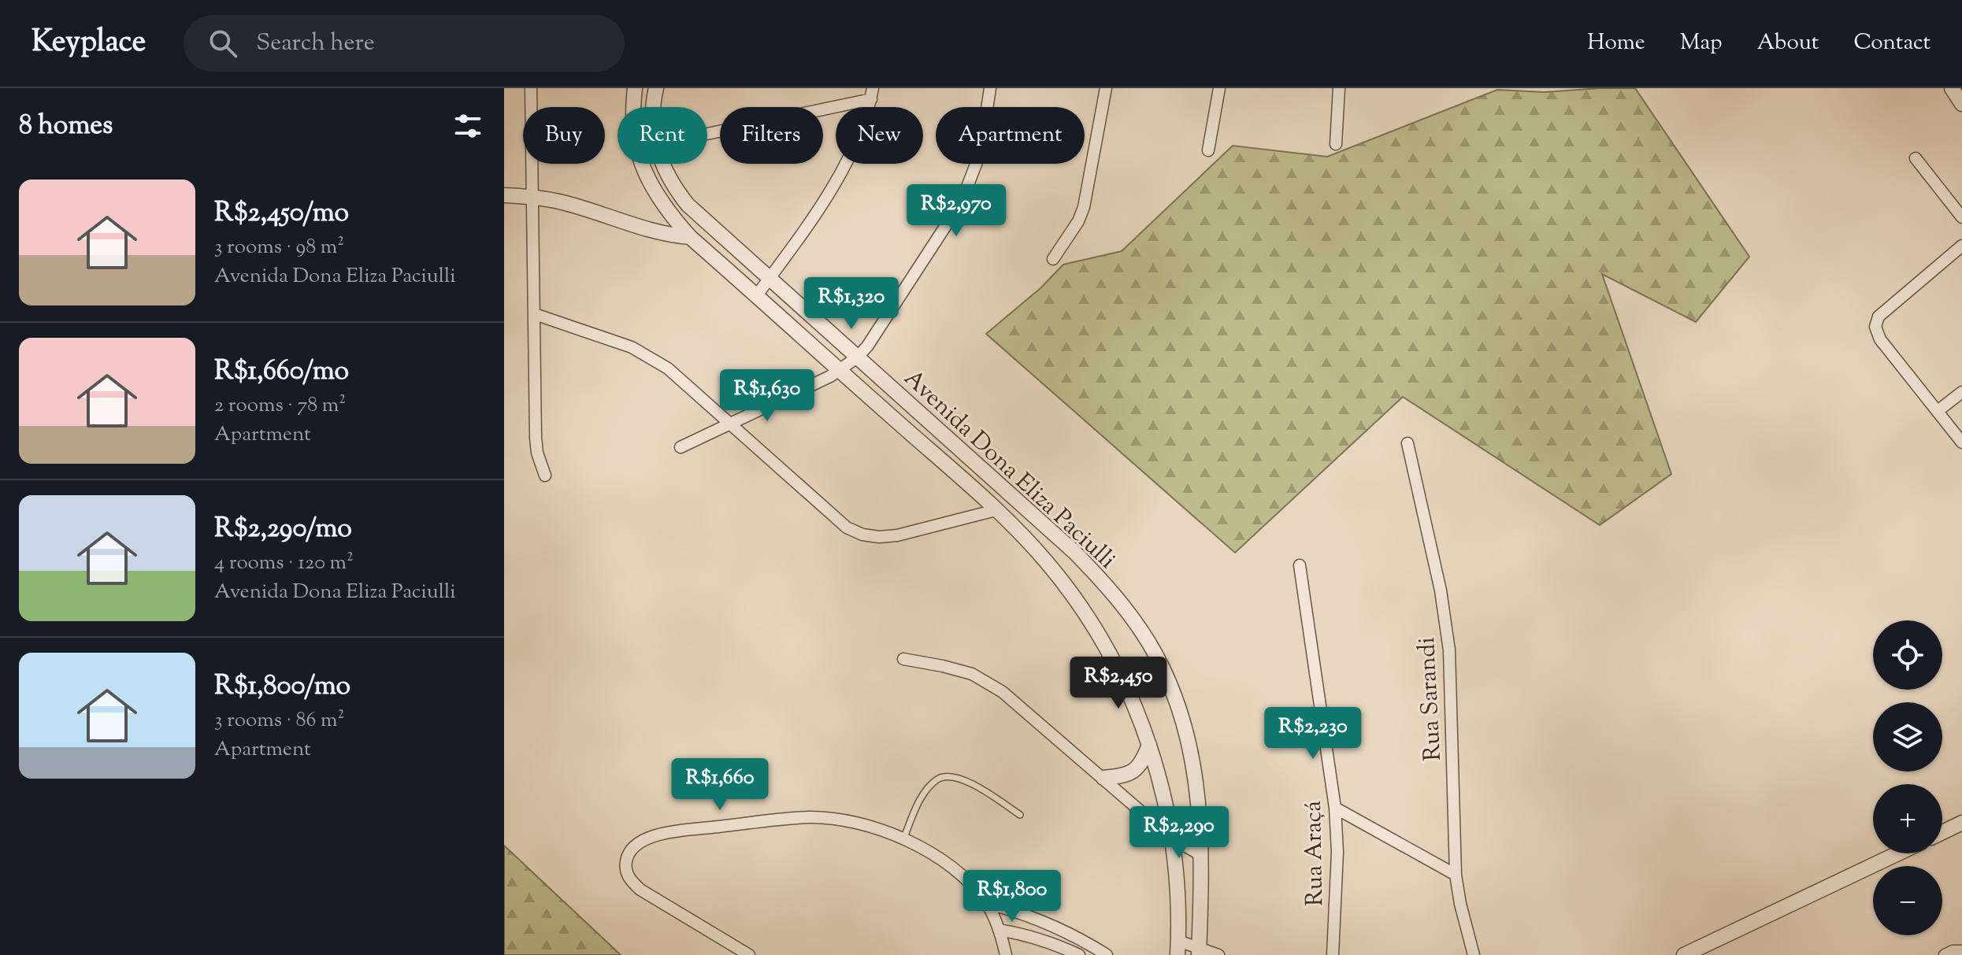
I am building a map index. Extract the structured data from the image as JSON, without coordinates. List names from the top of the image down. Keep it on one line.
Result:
{"streets":{"street":["Avenida Dona Eliza Paciulli","Rua Sarandi","Rua Araçá"]},"page":{"header":"Keyplace","search":"Search here","nav":["Home","Map","About","Contact"],"heading":"8 homes","chip":["Buy","Rent","Filters","New","Apartment"],"list":[{"name":"R$2,450/mo","note":"3 rooms · 98 m² · Avenida Dona Eliza Paciulli"},{"name":"R$1,660/mo","note":"2 rooms · 78 m² · Apartment"},{"name":"R$2,290/mo","note":"4 rooms · 120 m² · Avenida Dona Eliza Paciulli"},{"name":"R$1,800/mo","note":"3 rooms · 86 m² · Apartment"}],"price":["R$2,970","R$1,320","R$1,630","R$2,450","R$2,230","R$1,660","R$2,290","R$1,800"],"map_buttons":["+","−"]}}
